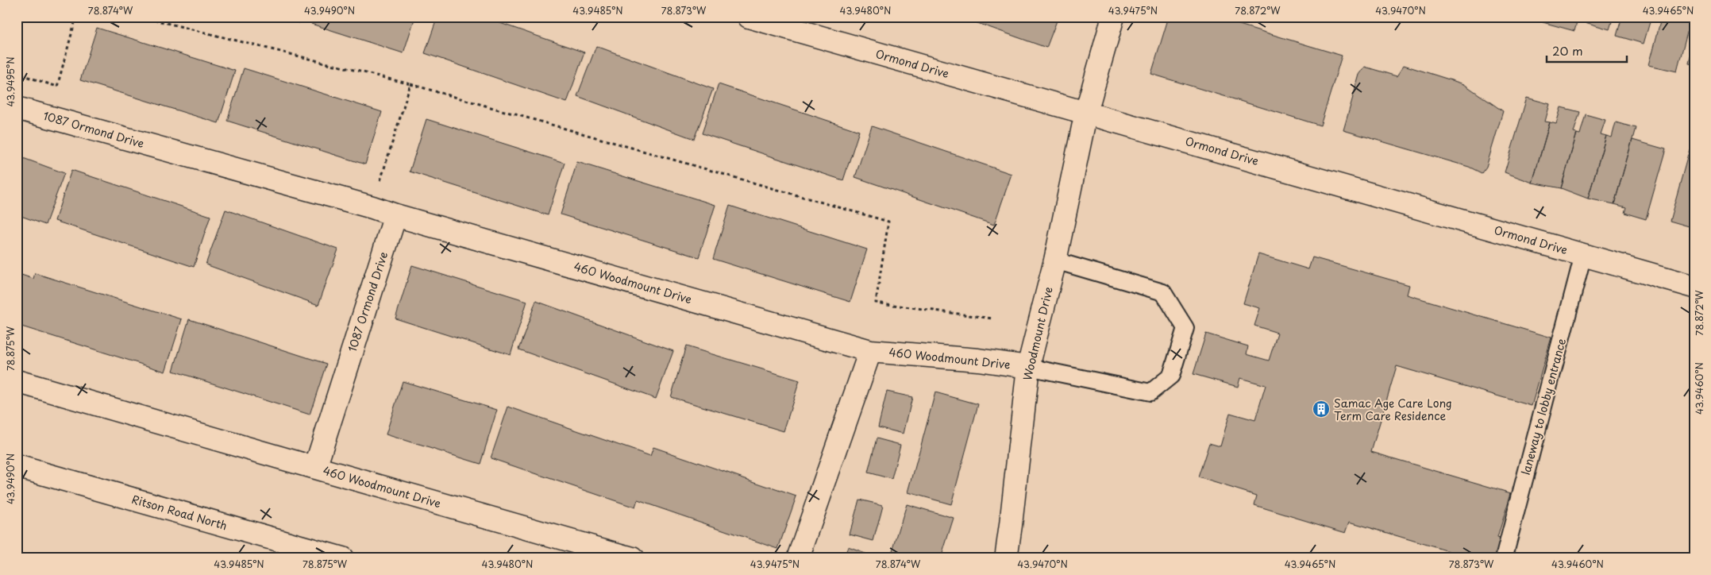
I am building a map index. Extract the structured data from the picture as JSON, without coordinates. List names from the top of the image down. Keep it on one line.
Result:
{"streets":{"street":["Ormond Drive","1087 Ormond Drive","460 Woodmount Drive","Woodmount Drive","Ritson Road North"],"lane":["laneway to lobby entrance"]},"crossings":[["Ormond Drive","Woodmount Drive"],["Ormond Drive","laneway to lobby entrance"],["1087 Ormond Drive","460 Woodmount Drive"],["460 Woodmount Drive","Woodmount Drive"]],"places":{"building":["Samac Age Care Long Term Care Residence"]},"scale_bar":"20 m","coordinates":["78.874°W","43.9490°N","43.9485°N","78.873°W","43.9480°N","43.9475°N","78.872°W","43.9470°N","43.9465°N","43.9495°N","78.875°W","43.9460°N"]}
